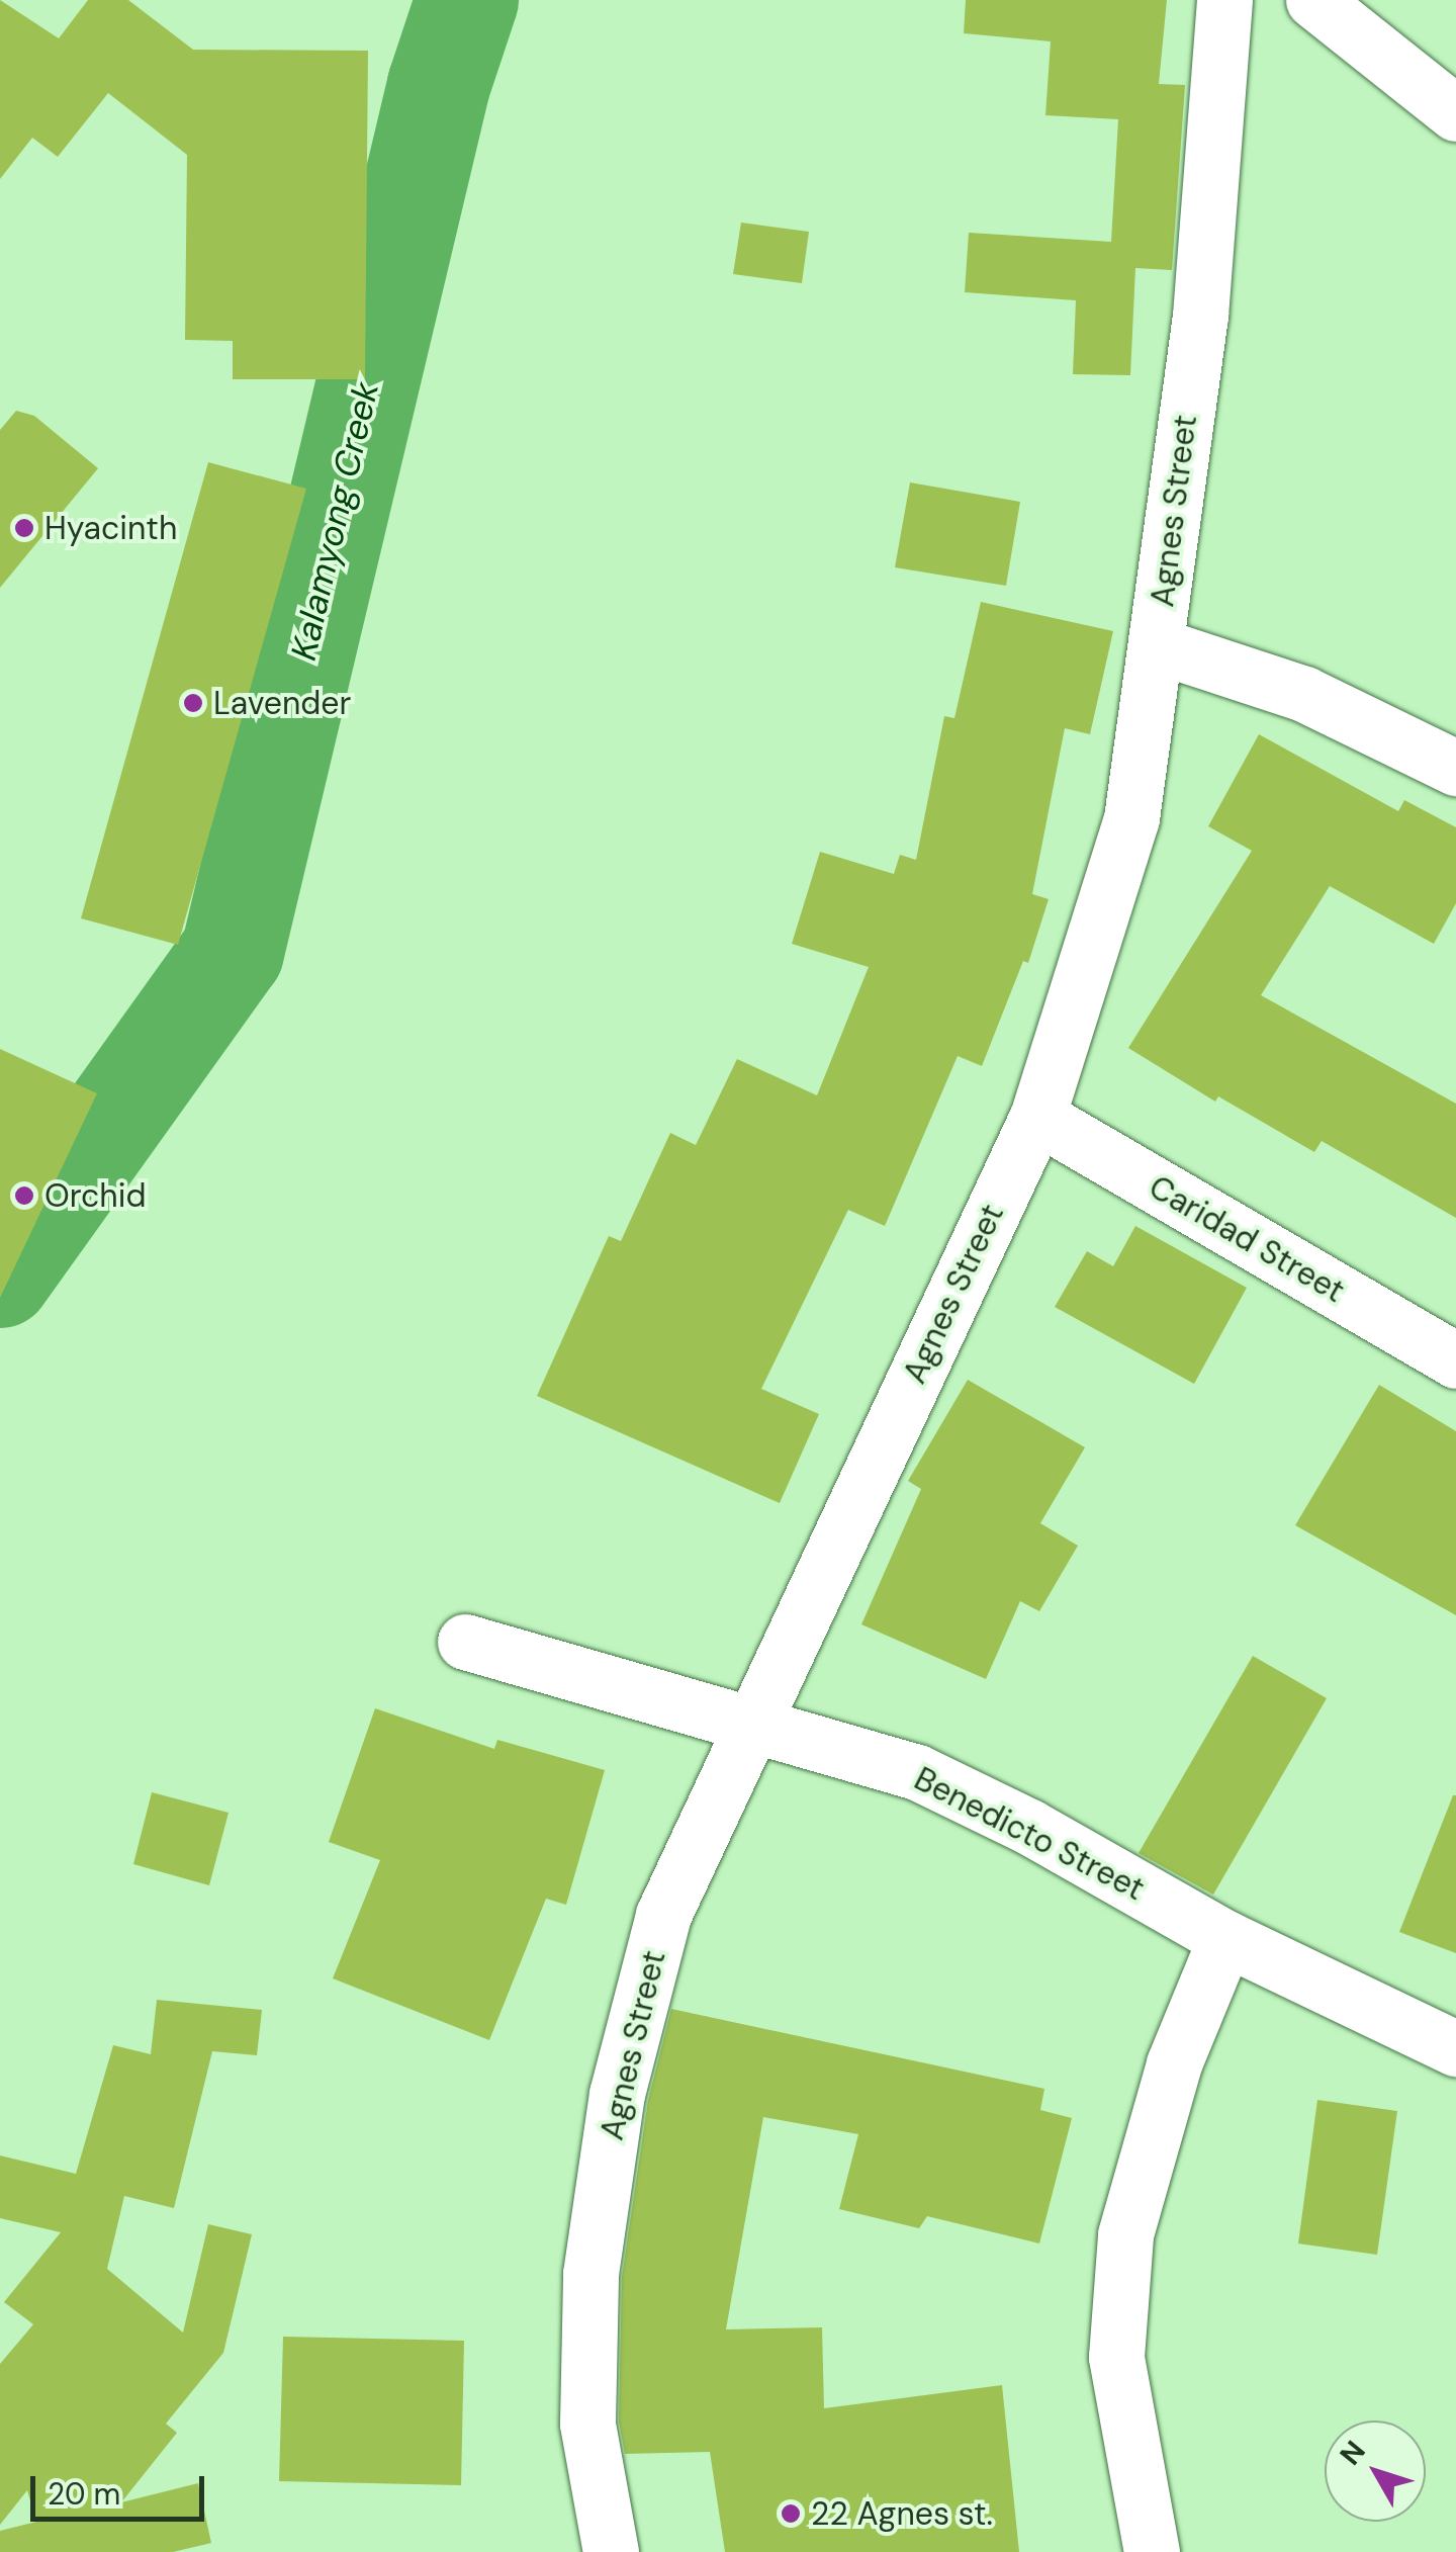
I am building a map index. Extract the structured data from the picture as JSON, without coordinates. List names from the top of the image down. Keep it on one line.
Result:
{"streets":{"street":["Agnes Street","Caridad Street","Benedicto Street"]},"crossings":[["Agnes Street","Caridad Street"],["Agnes Street","Benedicto Street"]],"water":["Kalamyong Creek"],"places":["Hyacinth","Lavender","Orchid","22 Agnes st."],"scale_bar":"20 m","north":"top left"}
